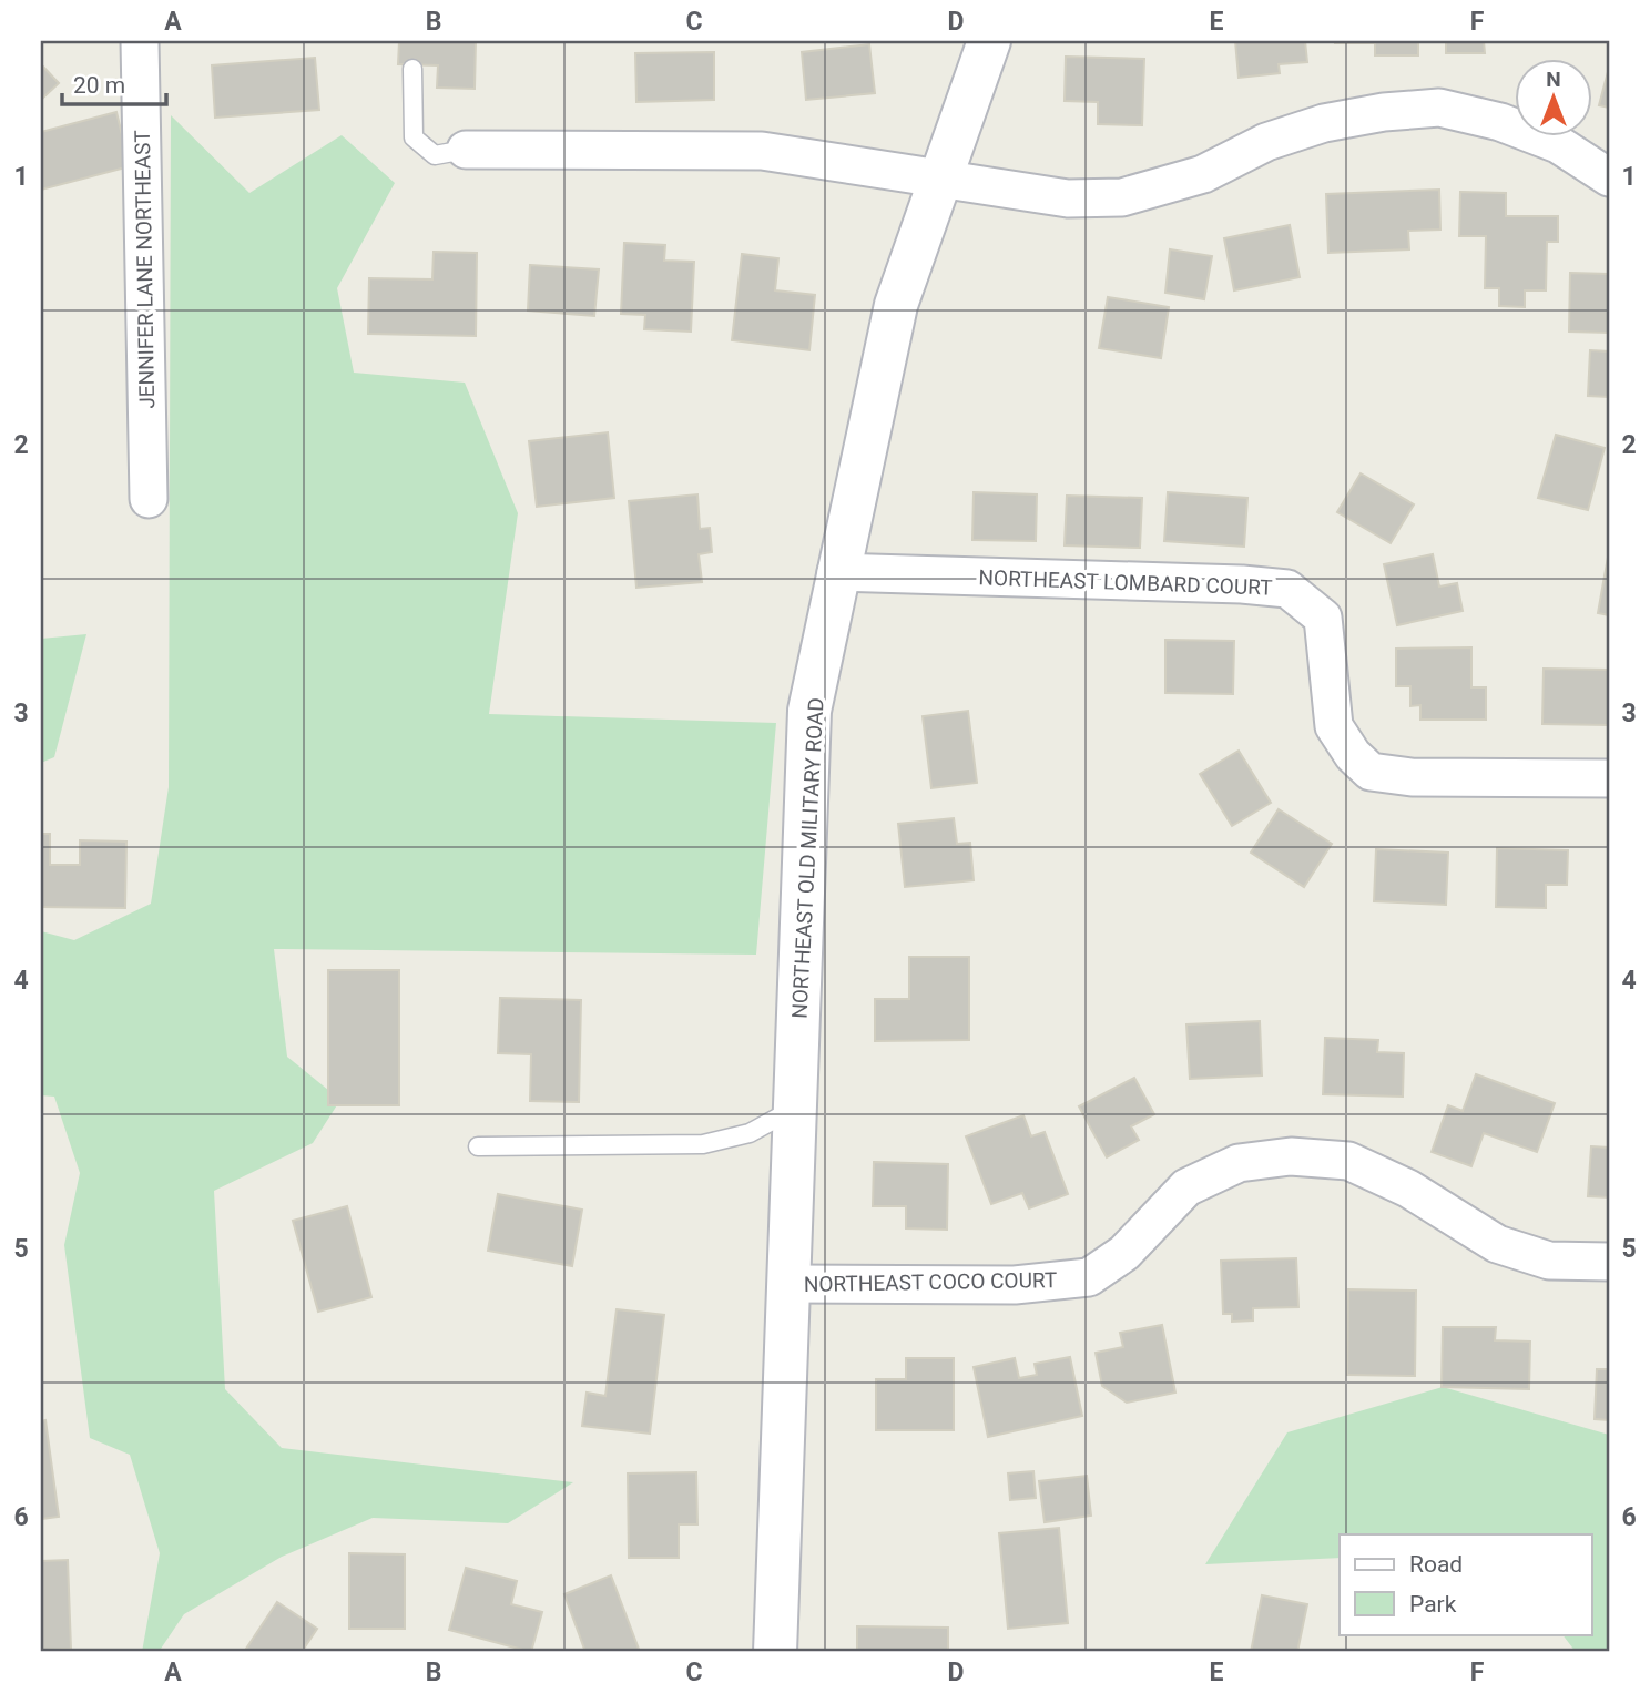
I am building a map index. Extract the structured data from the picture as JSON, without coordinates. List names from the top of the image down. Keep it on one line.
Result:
{"streets":{"street":["JENNIFER LANE NORTHEAST","NORTHEAST LOMBARD COURT","NORTHEAST OLD MILITARY ROAD","NORTHEAST COCO COURT"]},"crossings":[["NORTHEAST LOMBARD COURT","NORTHEAST OLD MILITARY ROAD"],["NORTHEAST OLD MILITARY ROAD","NORTHEAST COCO COURT"]],"legend":["Road","Park"],"scale_bar":"20 m","north":"top","grid":{"columns":["A","B","C","D","E","F"],"rows":["1","2","3","4","5","6"]}}
